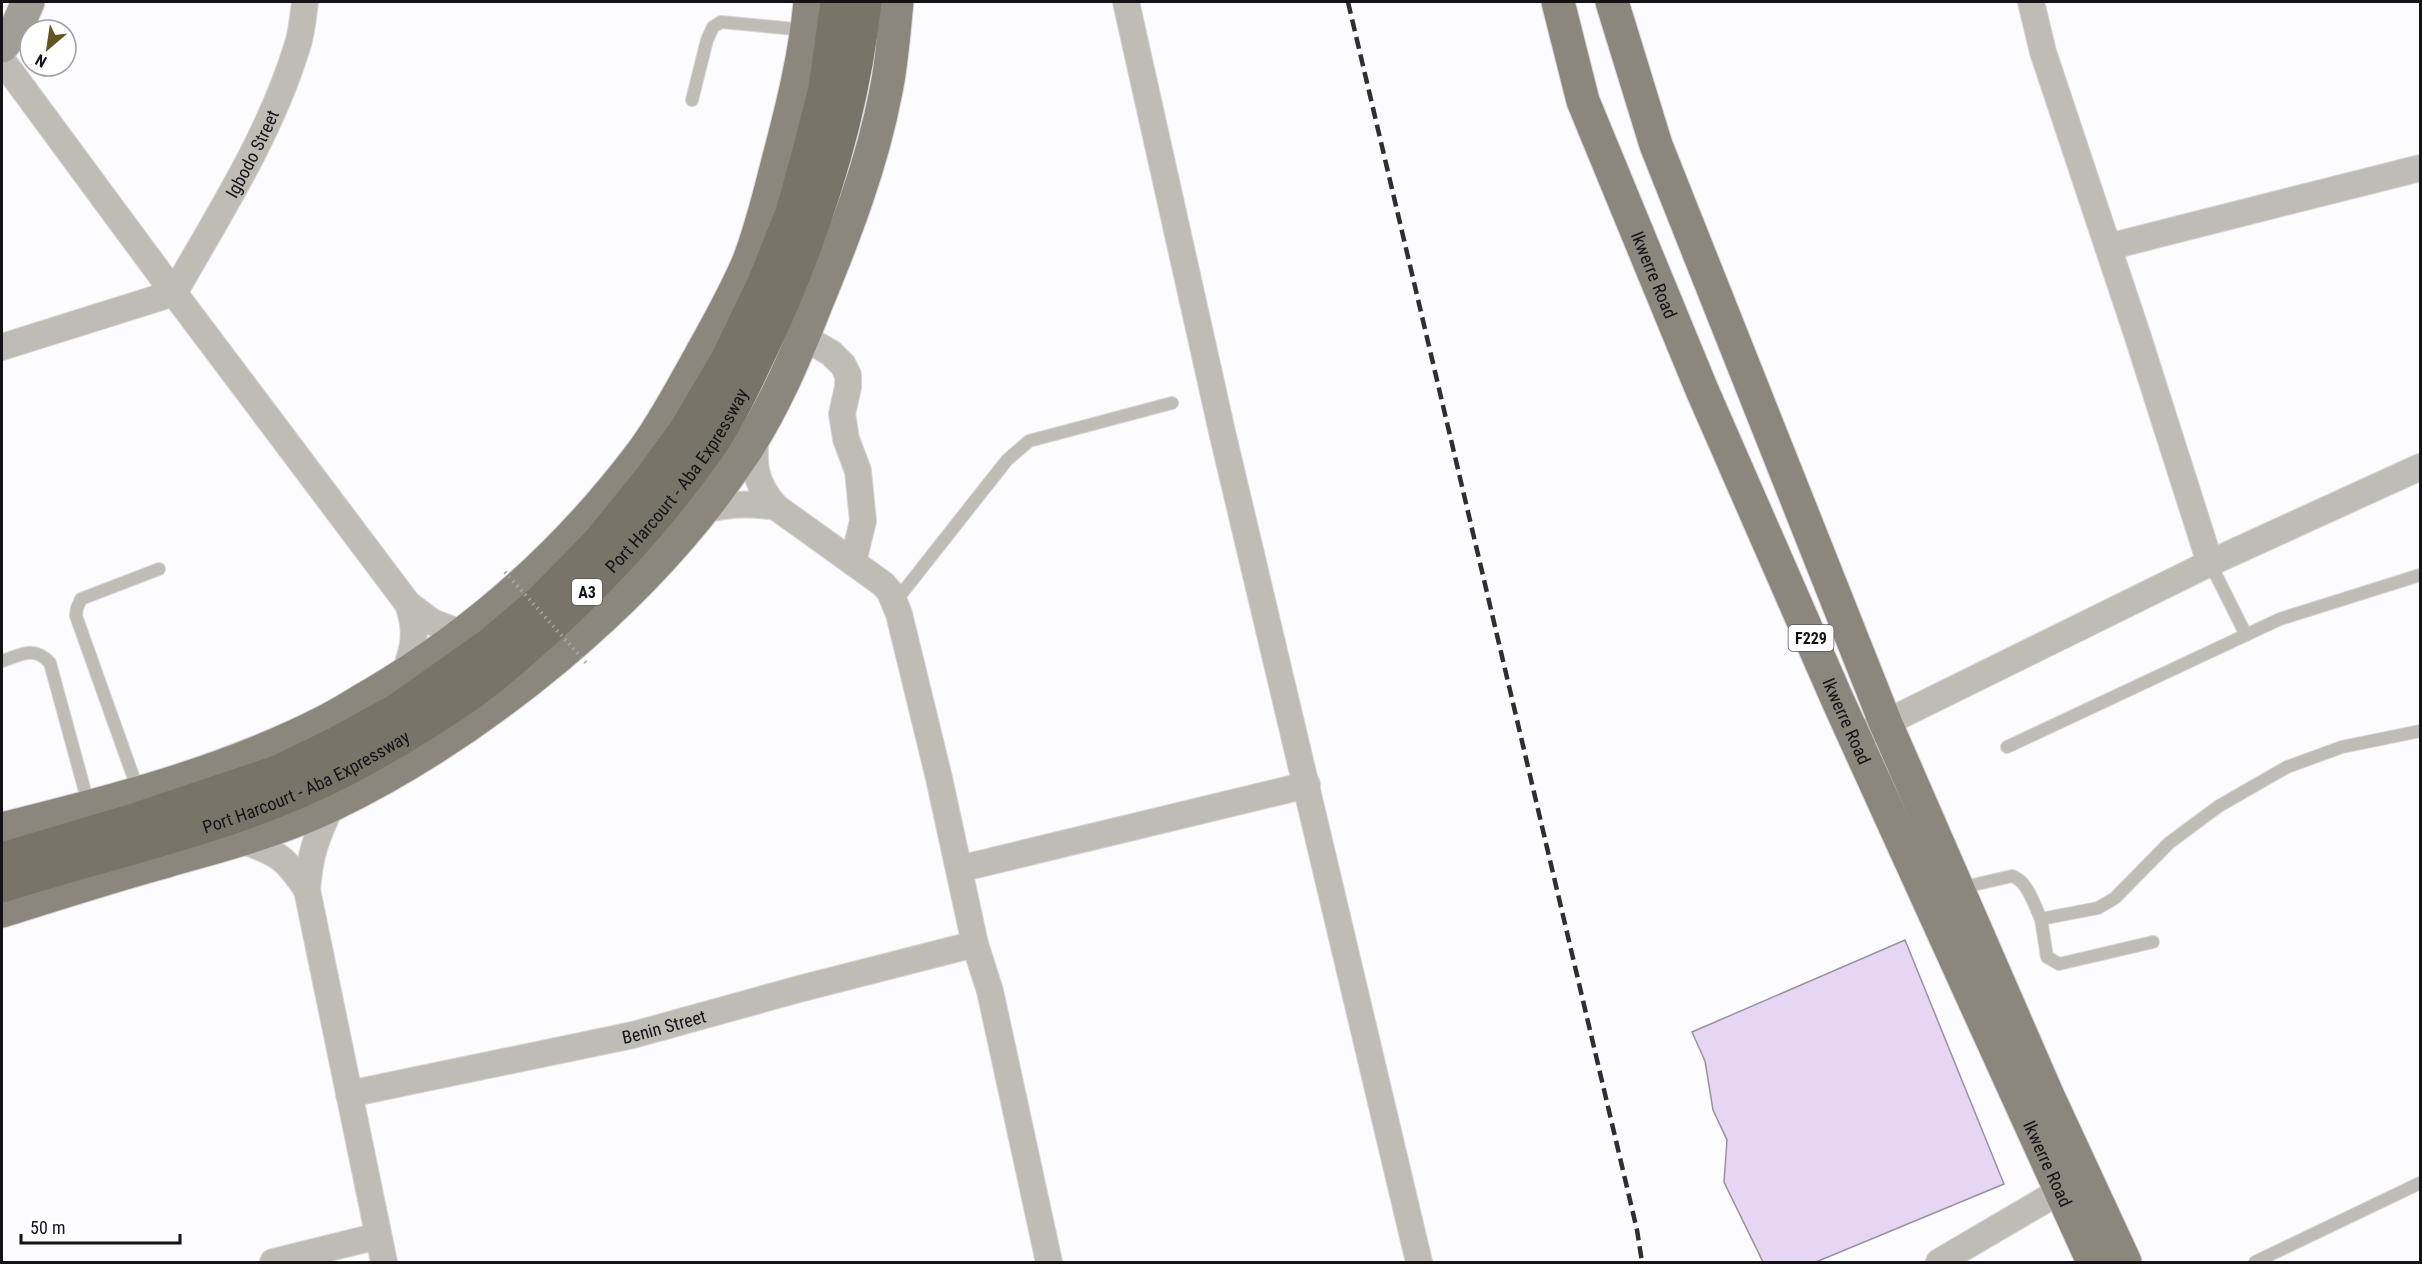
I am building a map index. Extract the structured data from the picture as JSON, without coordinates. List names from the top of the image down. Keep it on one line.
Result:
{"streets":{"highway":["Port Harcourt - Aba Expressway","A3"],"main road":["Ikwerre Road","F229"],"street":["Igbodo Street","Benin Street"]},"scale_bar":"50 m","north":"bottom left"}
